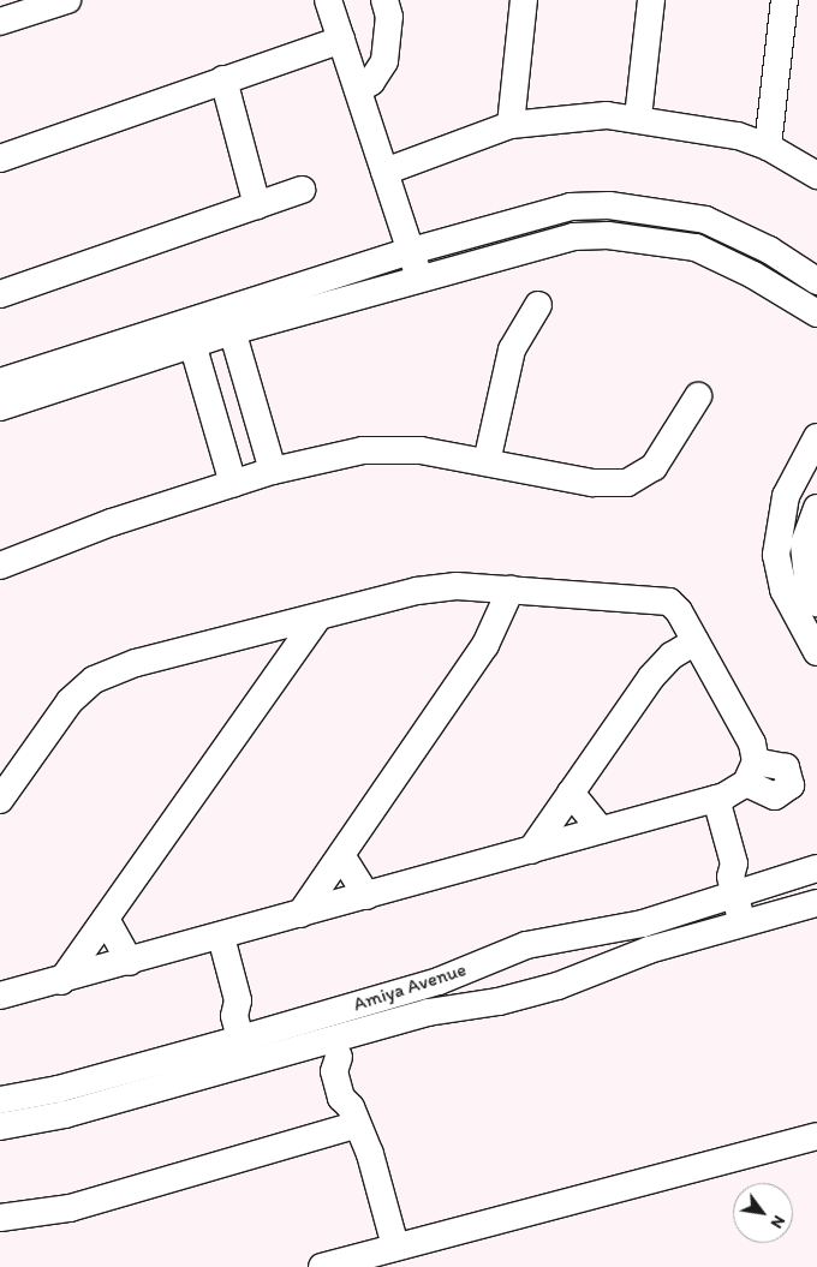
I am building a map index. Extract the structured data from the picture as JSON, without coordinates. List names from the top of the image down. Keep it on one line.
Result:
{"streets":{"street":["Amiya Avenue"]},"north":"bottom right"}
